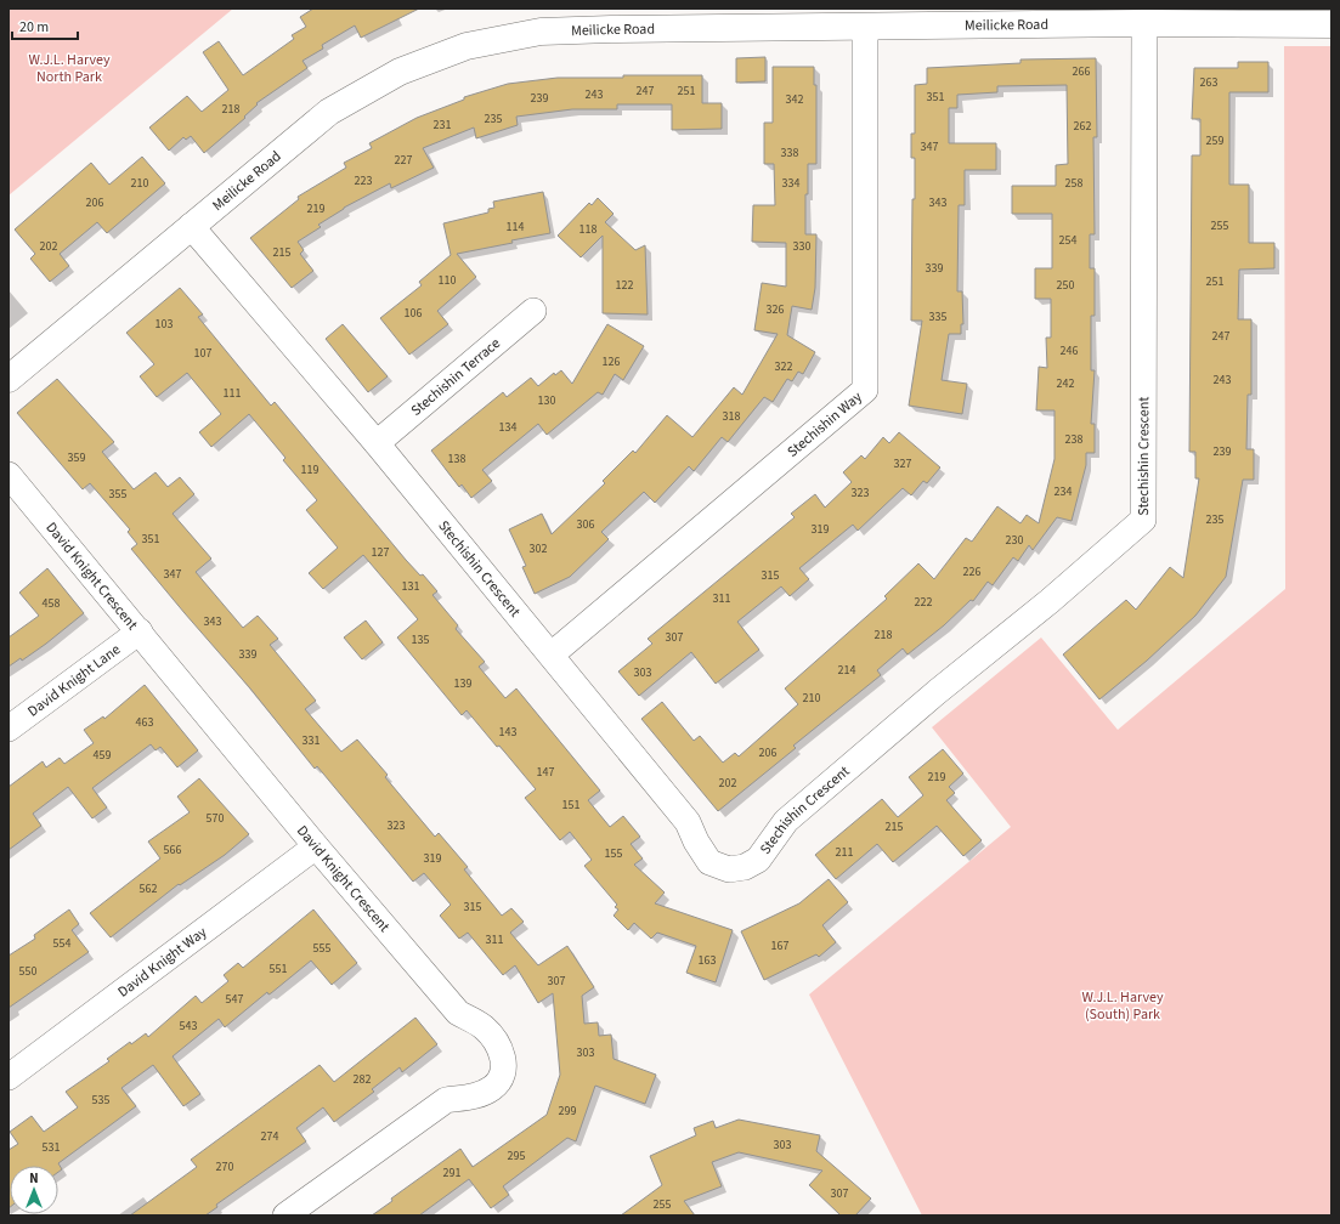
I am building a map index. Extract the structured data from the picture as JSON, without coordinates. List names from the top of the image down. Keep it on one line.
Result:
{"streets":{"street":["Meilicke Road","Stechishin Terrace","Stechishin Way","Stechishin Crescent","David Knight Crescent","David Knight Lane","David Knight Way"]},"crossings":[["Meilicke Road","Stechishin Way"],["Meilicke Road","Stechishin Crescent"],["Stechishin Terrace","Stechishin Crescent"],["Stechishin Way","Stechishin Crescent"],["David Knight Crescent","David Knight Lane"],["David Knight Crescent","David Knight Way"]],"parks":["W.J.L. Harvey North Park","W.J.L. Harvey (South) Park"],"house_numbers":["266","263","247","251","243","351","239","342","218","235","231","262","259","347","338","227","223","210","334","258","206","343","219","255","114","118","254","202","330","215","339","110","251","122","250","326","106","335","103","247","246","107","126","322","243","242","111","130","318","134","238","239","359","138","327","119","234","323","355","235","306","319","351","230","302","127","226","347","315","131","311","222","458","343","218","307","135","339","214","303","139","210","463","143","331","206","459","147","219","202","151","570","323","215","566","211","155","319","562","315","311","554","167","555","163","551","550","307","547","543","303","282","535","299","274","303","531","295","270","291","307","255"],"scale_bar":"20 m","north":"top"}
